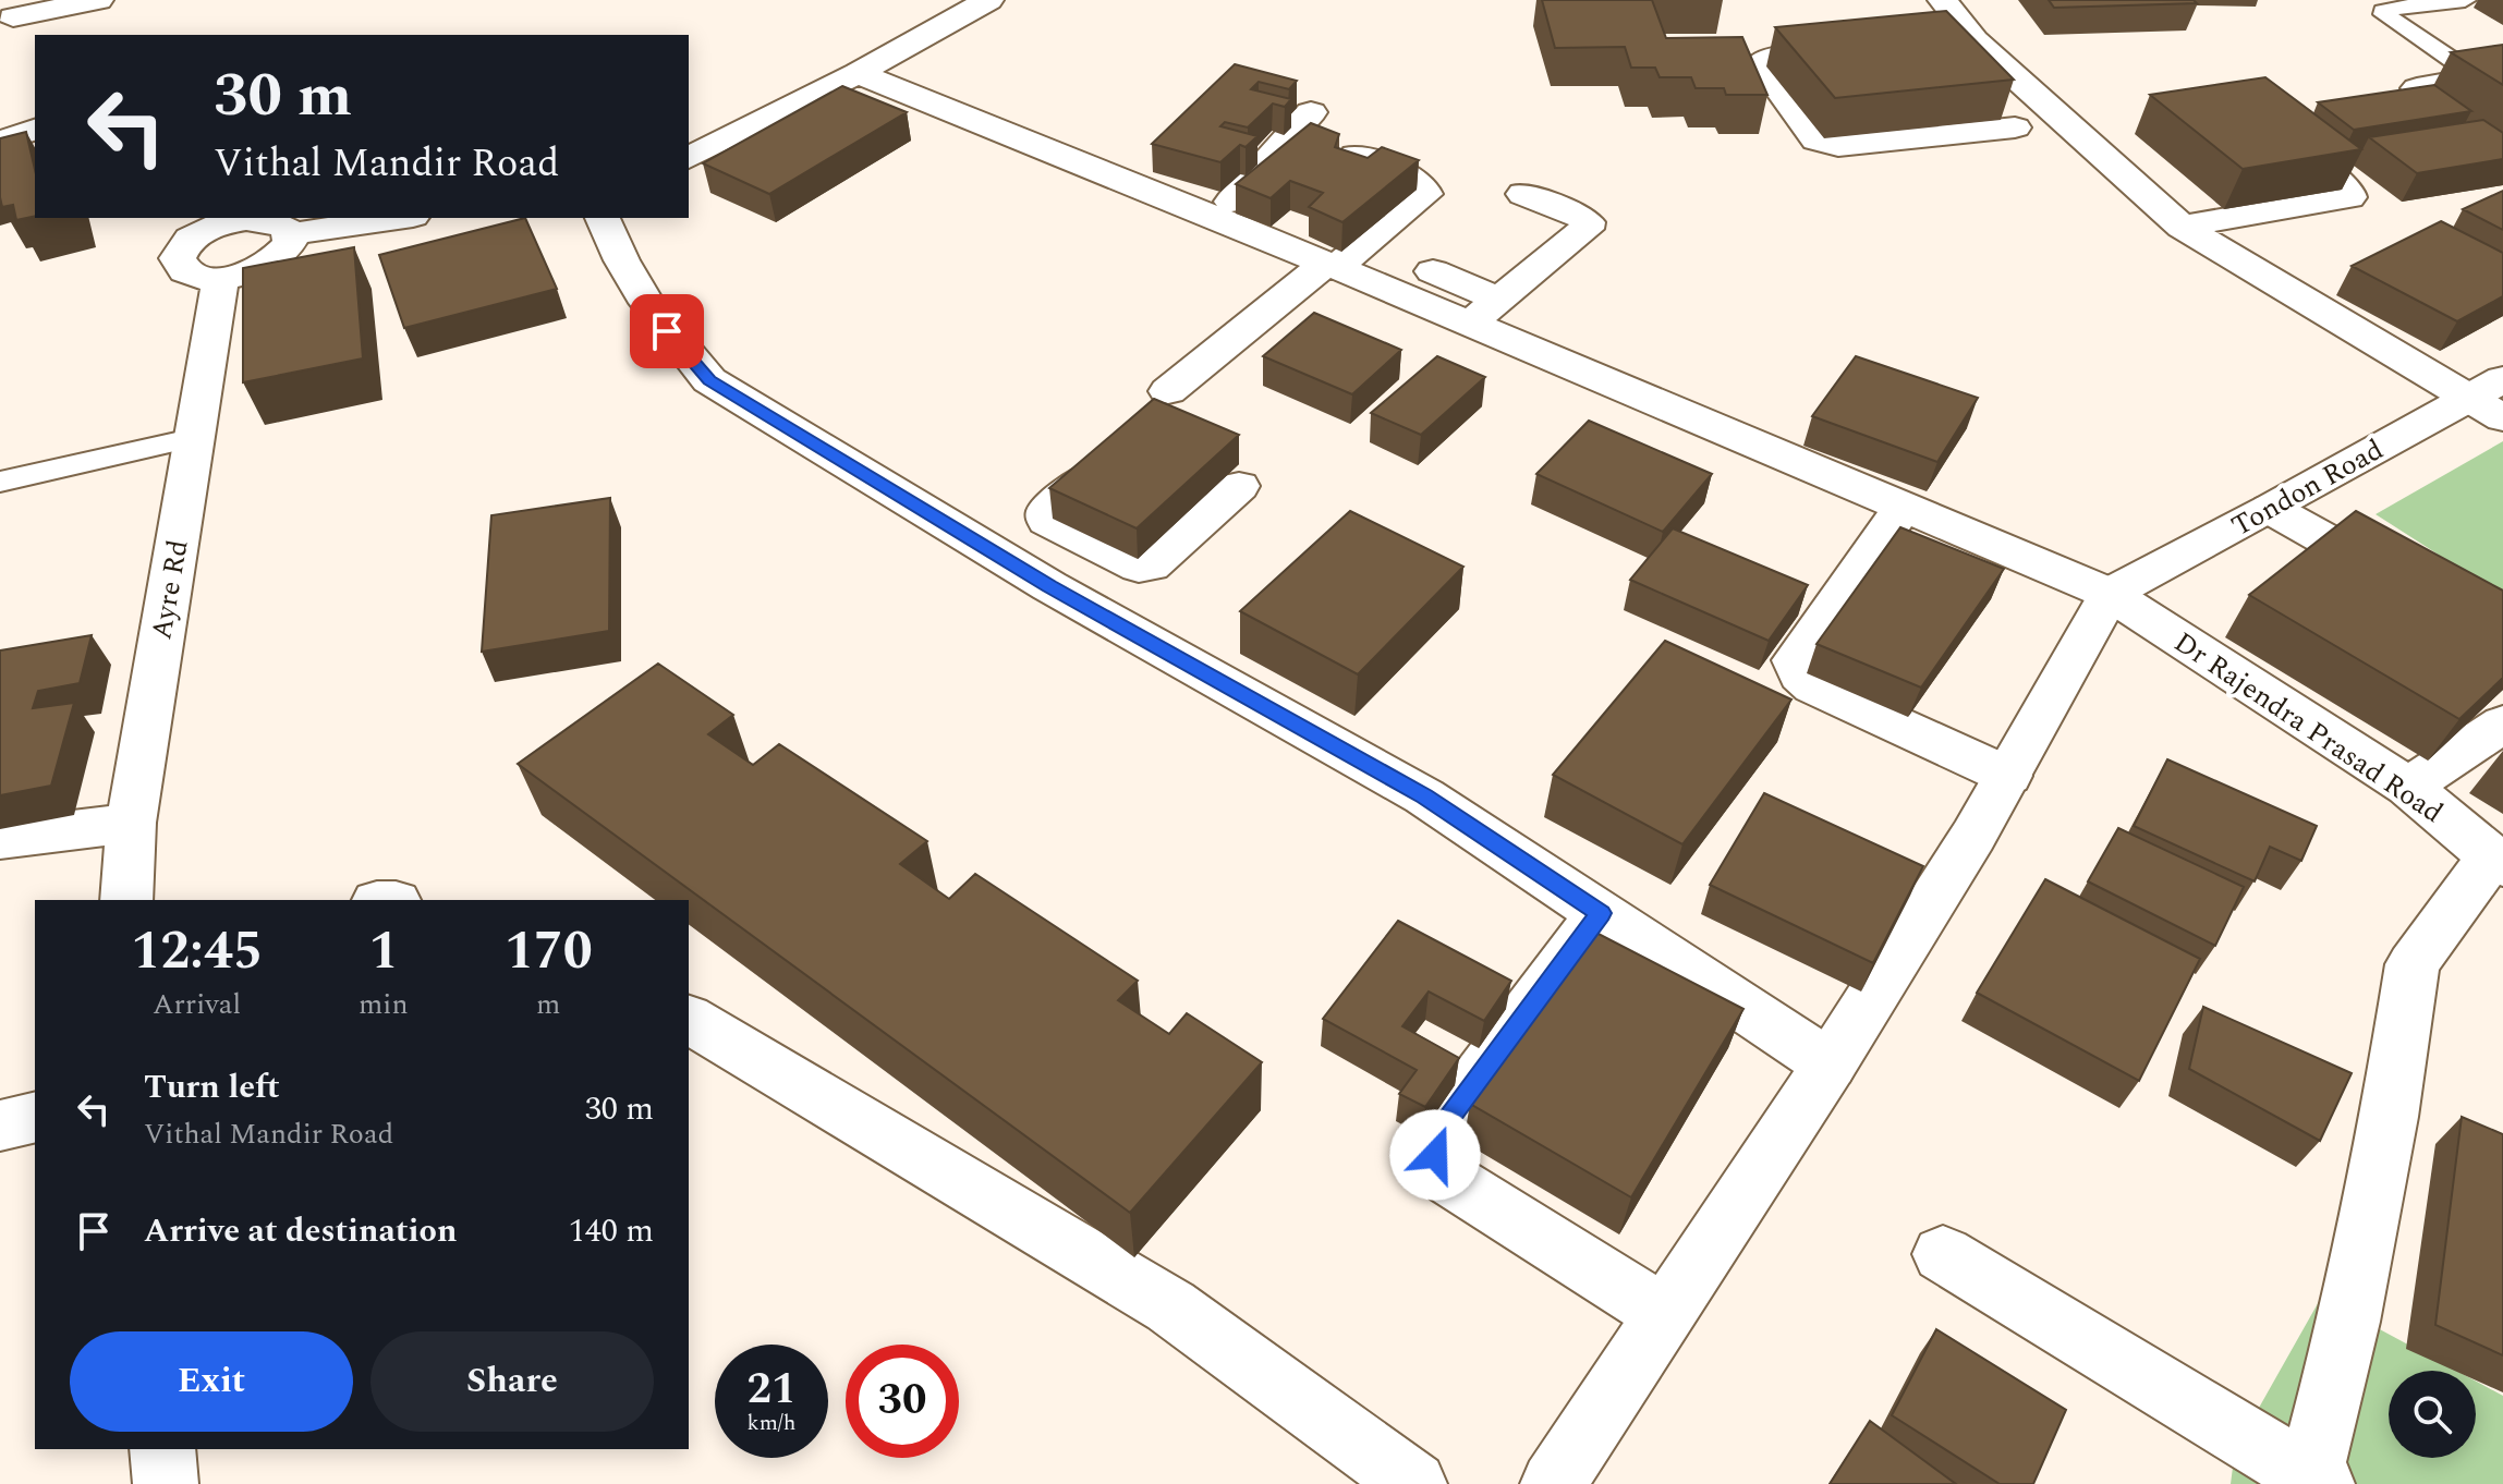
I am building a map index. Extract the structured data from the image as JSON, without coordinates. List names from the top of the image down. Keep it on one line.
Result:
{"streets":{"street":["Tondon Road","Ayre Rd","Dr Rajendra Prasad Road"]},"crossings":[["Tondon Road","Dr Rajendra Prasad Road"]],"page":{"turn":["30 m","Vithal Mandir Road"],"eta":["12:45","Arrival","1","min","170","m"],"list":[{"name":"Turn left","note":"Vithal Mandir Road","value":"30 m"},{"name":"Arrive at destination","value":"140 m"}],"buttons":["Exit","Share"],"speed":"21 km/h","limit":"30"}}
